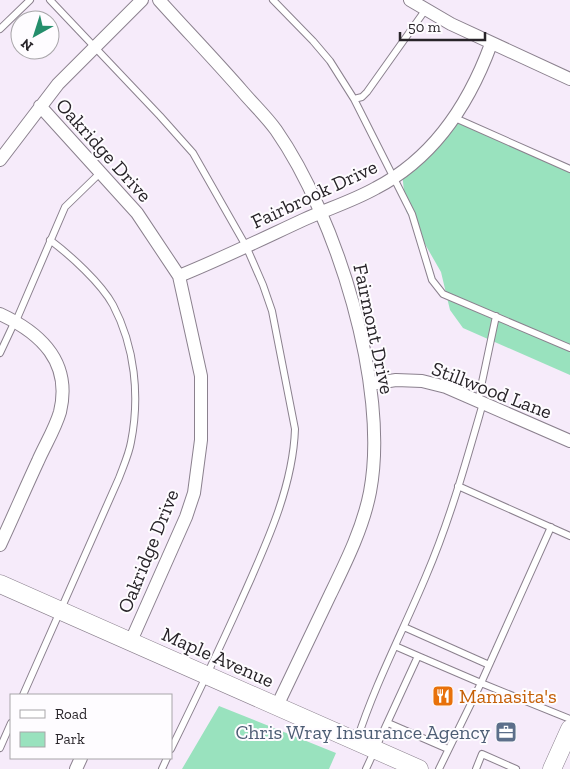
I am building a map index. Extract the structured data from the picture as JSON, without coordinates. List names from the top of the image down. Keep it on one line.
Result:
{"streets":{"main road":["Maple Avenue"],"street":["Oakridge Drive","Fairbrook Drive","Fairmont Drive","Stillwood Lane"]},"crossings":[["Oakridge Drive","Fairbrook Drive"],["Oakridge Drive","Maple Avenue"],["Fairbrook Drive","Fairmont Drive"],["Fairmont Drive","Stillwood Lane"],["Fairmont Drive","Maple Avenue"]],"places":{"restaurant":["Mamasita's"],"office":["Chris Wray Insurance Agency"]},"legend":["Road","Park"],"scale_bar":"50 m","north":"bottom left"}
